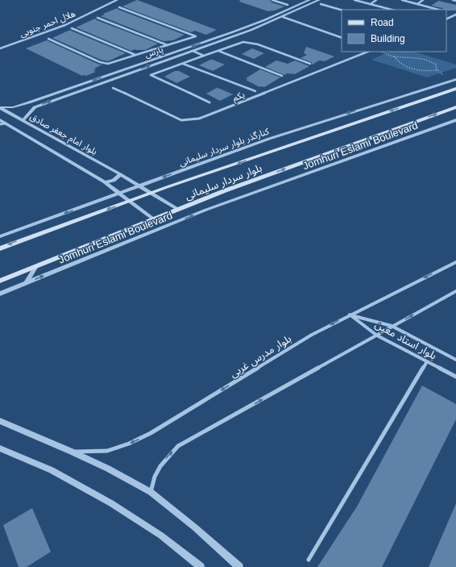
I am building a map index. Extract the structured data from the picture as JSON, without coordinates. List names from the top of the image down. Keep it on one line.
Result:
{"streets":{"main road":["بلوار سردار سلیمانی"],"street":["هلال احمر جنوبی","پارس","یکم","بلوار امام جعفر صادق","Jomhuri Eslami Boulevard","کنارگذر بلوار سردار سلیمانی","بلوار استاد معین","بلوار مدرس غربی"]},"crossings":[["پارس","بلوار امام جعفر صادق"],["بلوار امام جعفر صادق","کنارگذر بلوار سردار سلیمانی"],["بلوار امام جعفر صادق","بلوار سردار سلیمانی"],["بلوار استاد معین","بلوار مدرس غربی"]],"one_way":["Jomhuri Eslami Boulevard","کنارگذر بلوار سردار سلیمانی"],"legend":["Road","Building"]}
